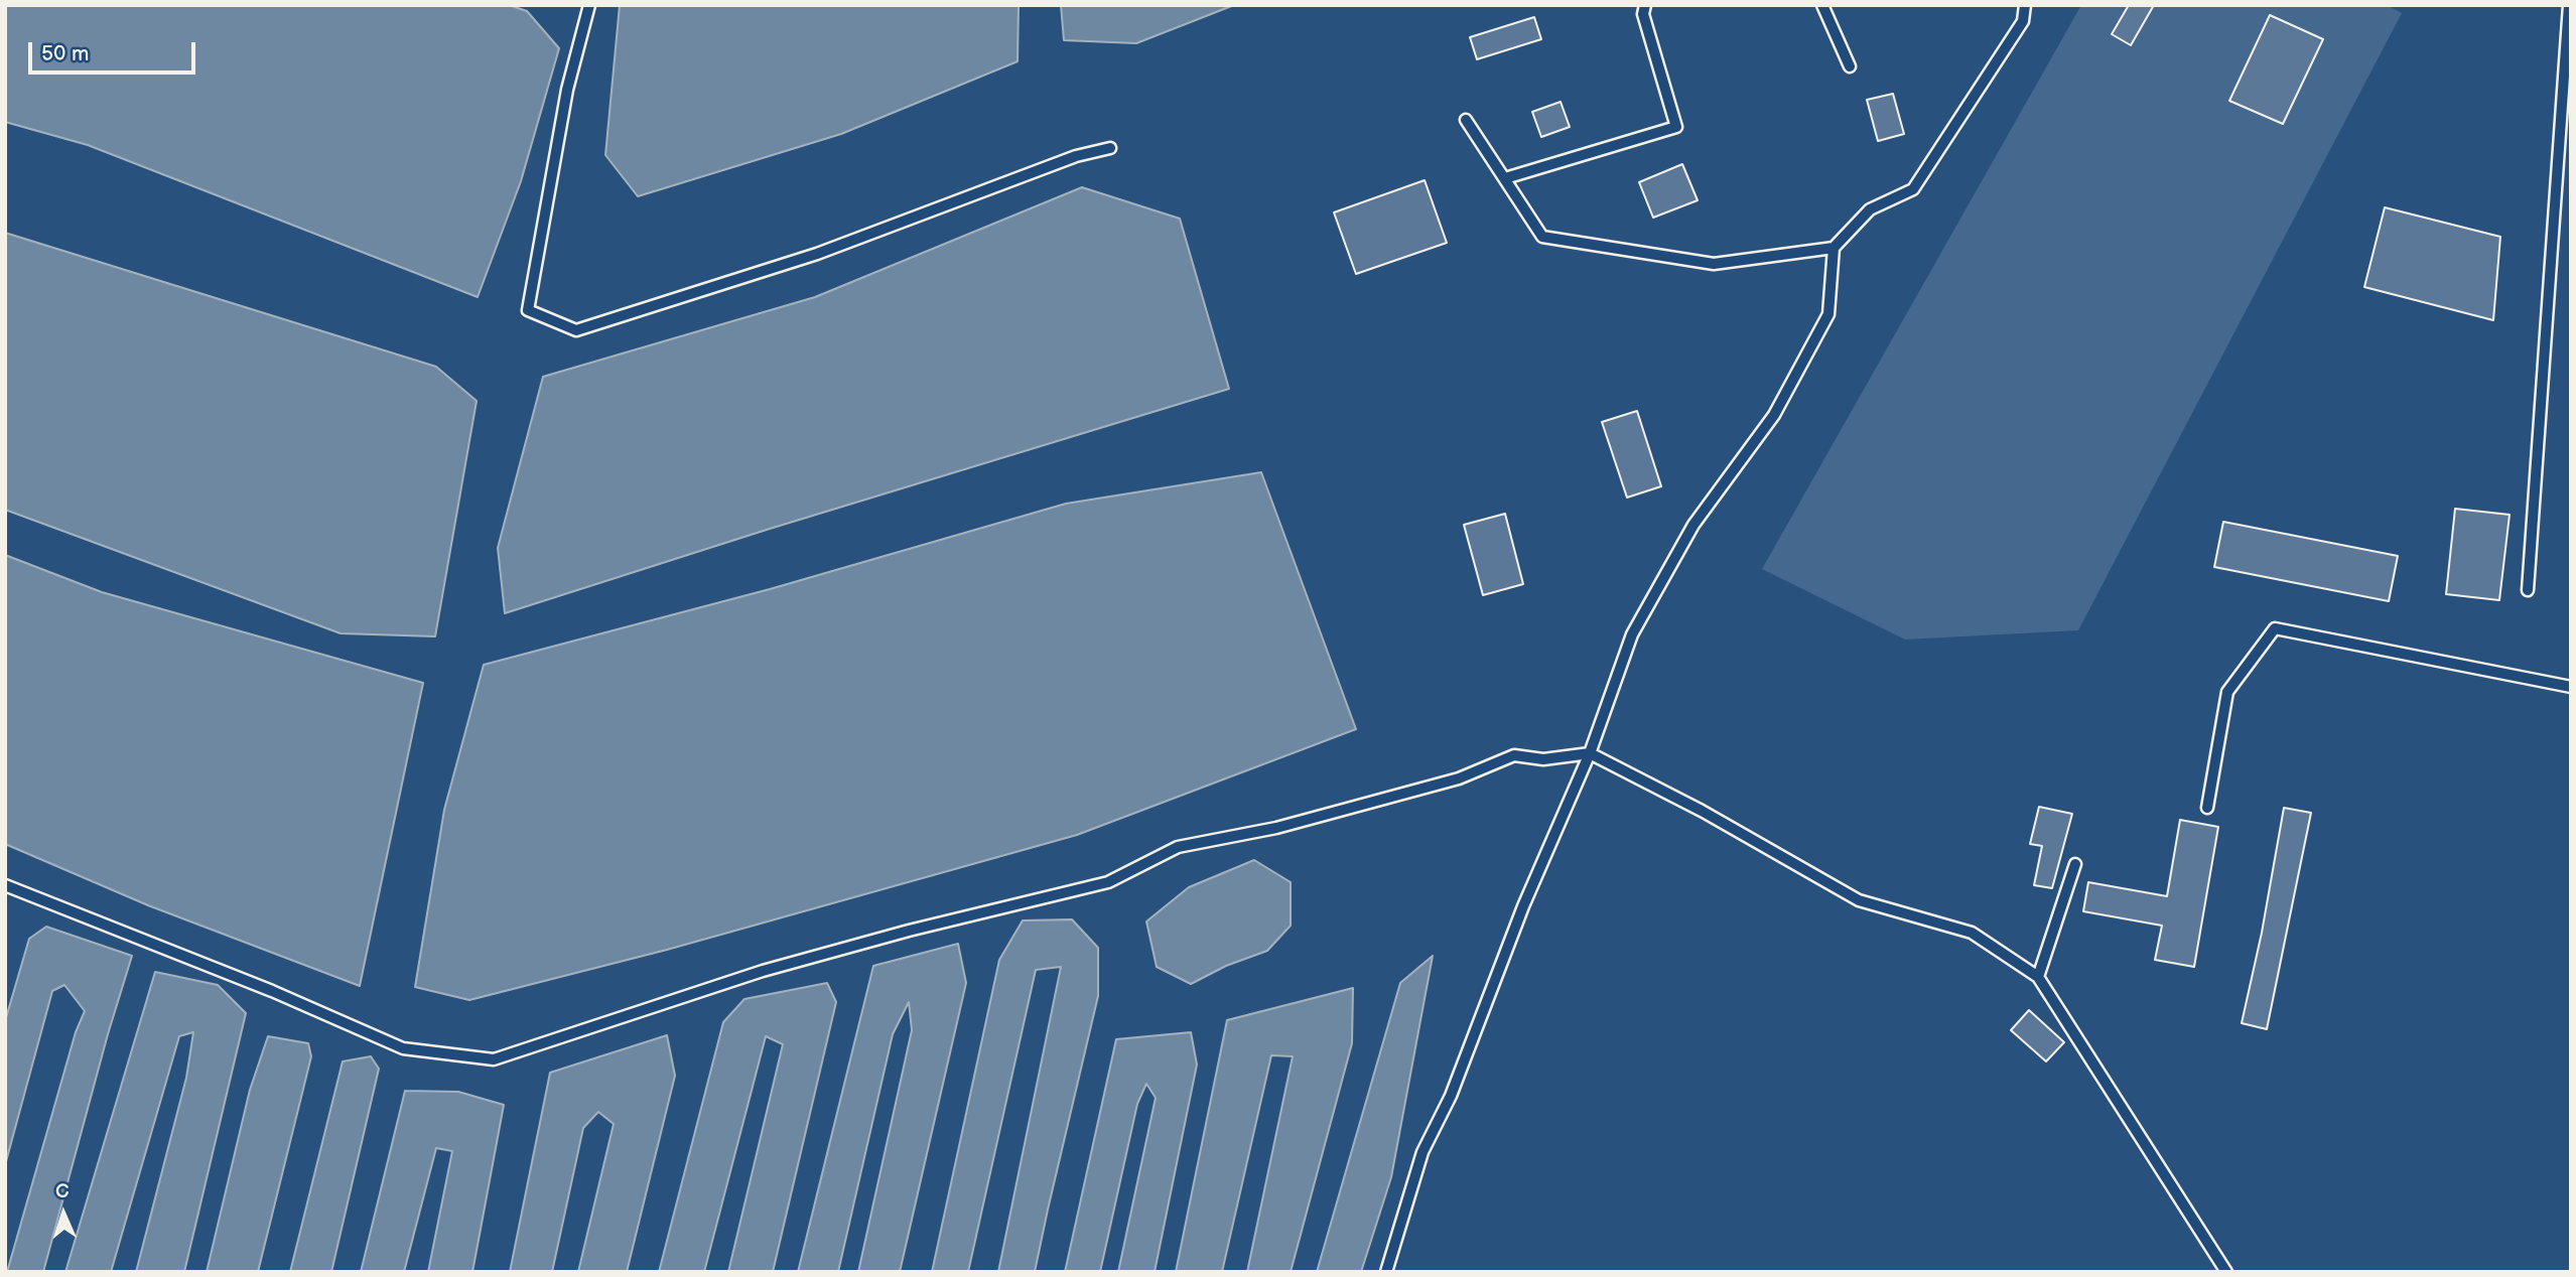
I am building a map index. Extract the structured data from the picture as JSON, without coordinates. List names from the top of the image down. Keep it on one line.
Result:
{"scale_bar":"50 m","north":"top"}
